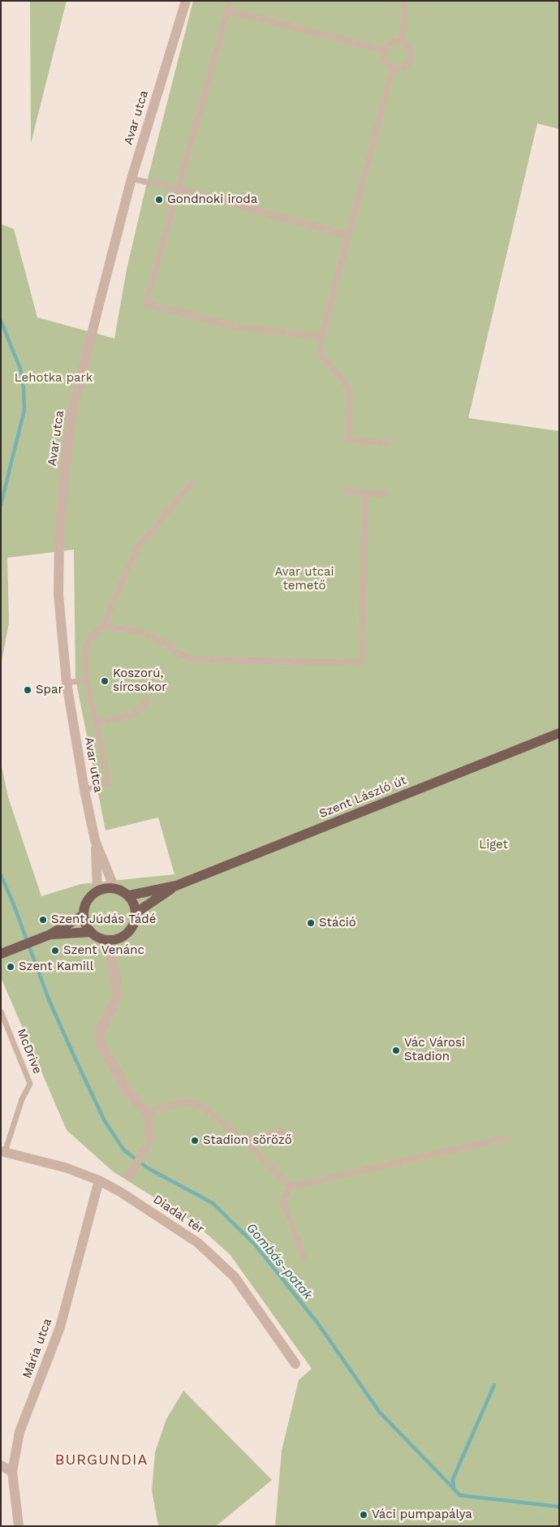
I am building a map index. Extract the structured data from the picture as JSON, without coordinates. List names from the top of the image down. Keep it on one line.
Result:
{"streets":{"main road":["Szent László út"],"street":["Avar utca","Diadal tér","Mária utca"],"lane":["McDrive"]},"crossings":[["McDrive","Diadal tér"],["Diadal tér","Mária utca"]],"districts":["BURGUNDIA"],"water":["Gombás-patak"],"parks":["Lehotka park","Avar utcai temető","Liget"],"places":["Gondnoki iroda","Koszorú, sírcsokor","Spar","Szent Júdás Tádé","Stáció","Szent Venánc","Szent Kamill","Vác Városi Stadion","Stadion söröző","Váci pumpapálya"]}
